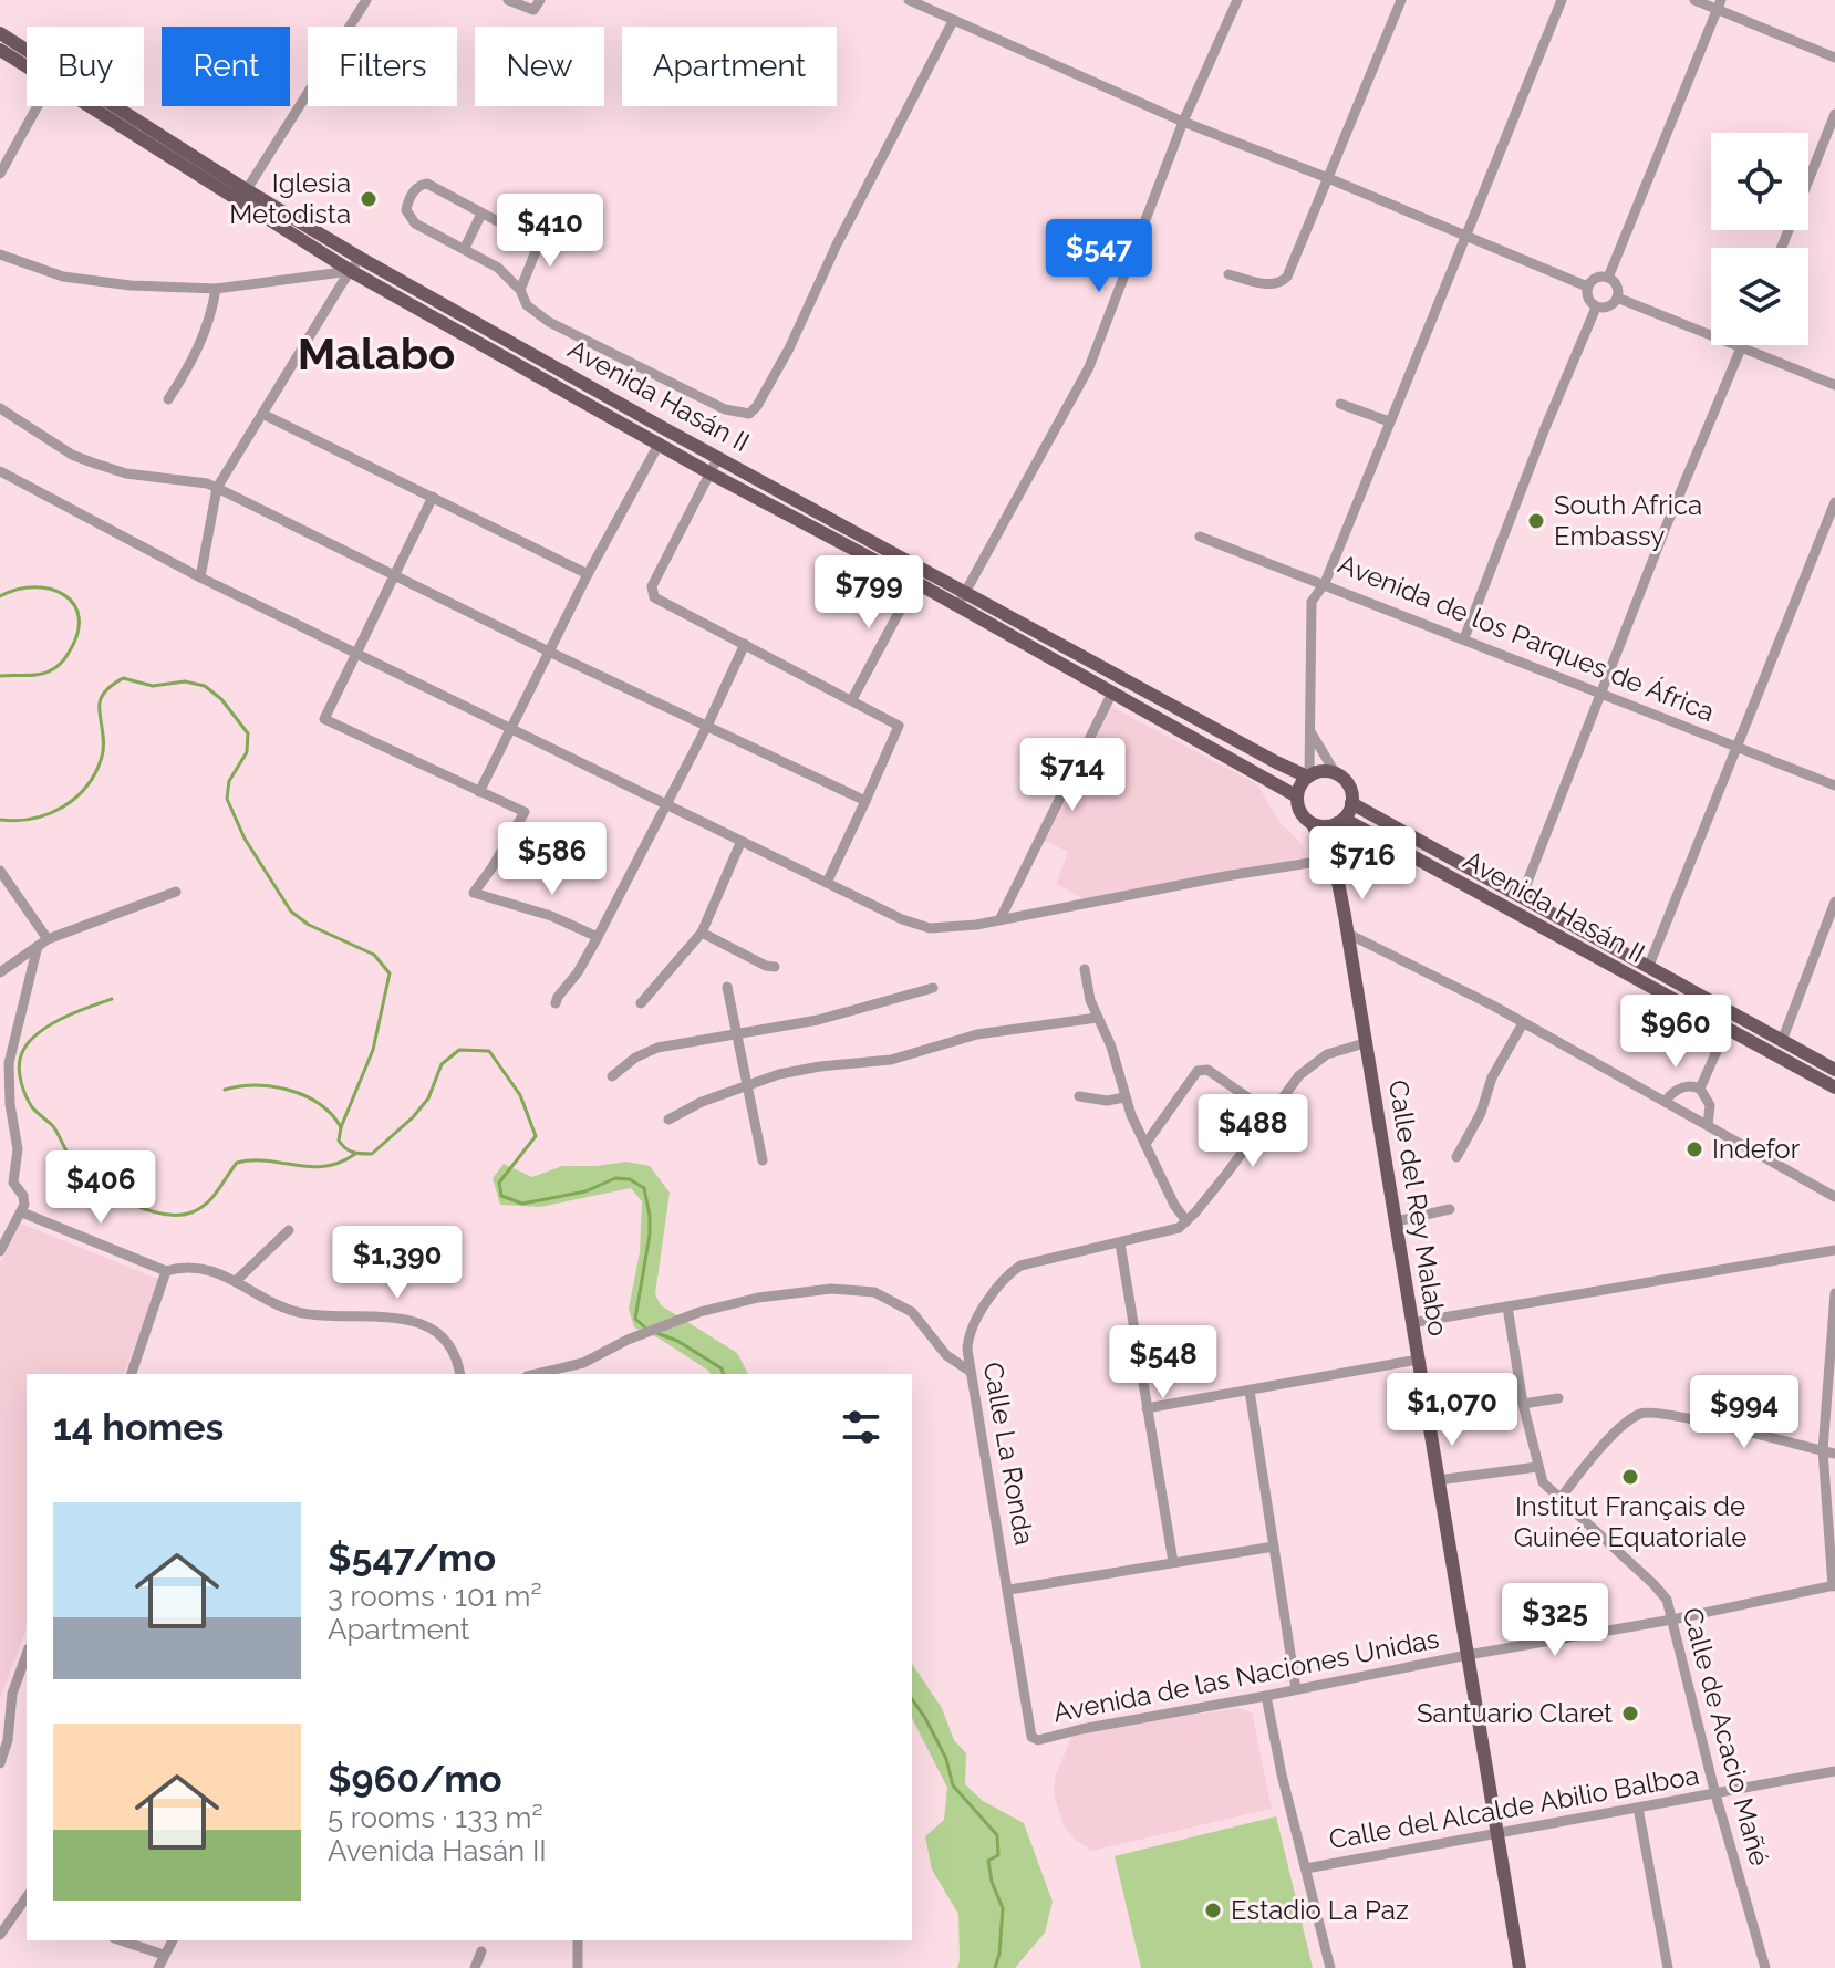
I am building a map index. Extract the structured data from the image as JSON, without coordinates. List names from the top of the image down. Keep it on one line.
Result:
{"streets":{"main road":["Avenida Hasán II","Calle del Rey Malabo"],"street":["Avenida de los Parques de África","Calle La Ronda","Avenida de las Naciones Unidas","Calle de Acacio Mañé","Calle del Alcalde Abilio Balboa"]},"crossings":[["Avenida Hasán II","Calle del Rey Malabo"],["Calle del Rey Malabo","Avenida de las Naciones Unidas"],["Calle del Rey Malabo","Calle del Alcalde Abilio Balboa"],["Calle La Ronda","Avenida de las Naciones Unidas"],["Avenida de las Naciones Unidas","Calle de Acacio Mañé"],["Calle de Acacio Mañé","Calle del Alcalde Abilio Balboa"]],"districts":["Malabo"],"places":["Iglesia Metodista","South Africa Embassy","Indefor","Institut Français de Guinée Equatoriale","Santuario Claret","Estadio La Paz"],"page":{"chip":["Buy","Rent","Filters","New","Apartment"],"price":["$410","$547","$799","$714","$586","$716","$960","$488","$406","$1,390","$548","$1,070","$994","$325"],"heading":"14 homes","list":[{"name":"$547/mo","note":"3 rooms · 101 m² · Apartment"},{"name":"$960/mo","note":"5 rooms · 133 m² · Avenida Hasán II"}]}}
